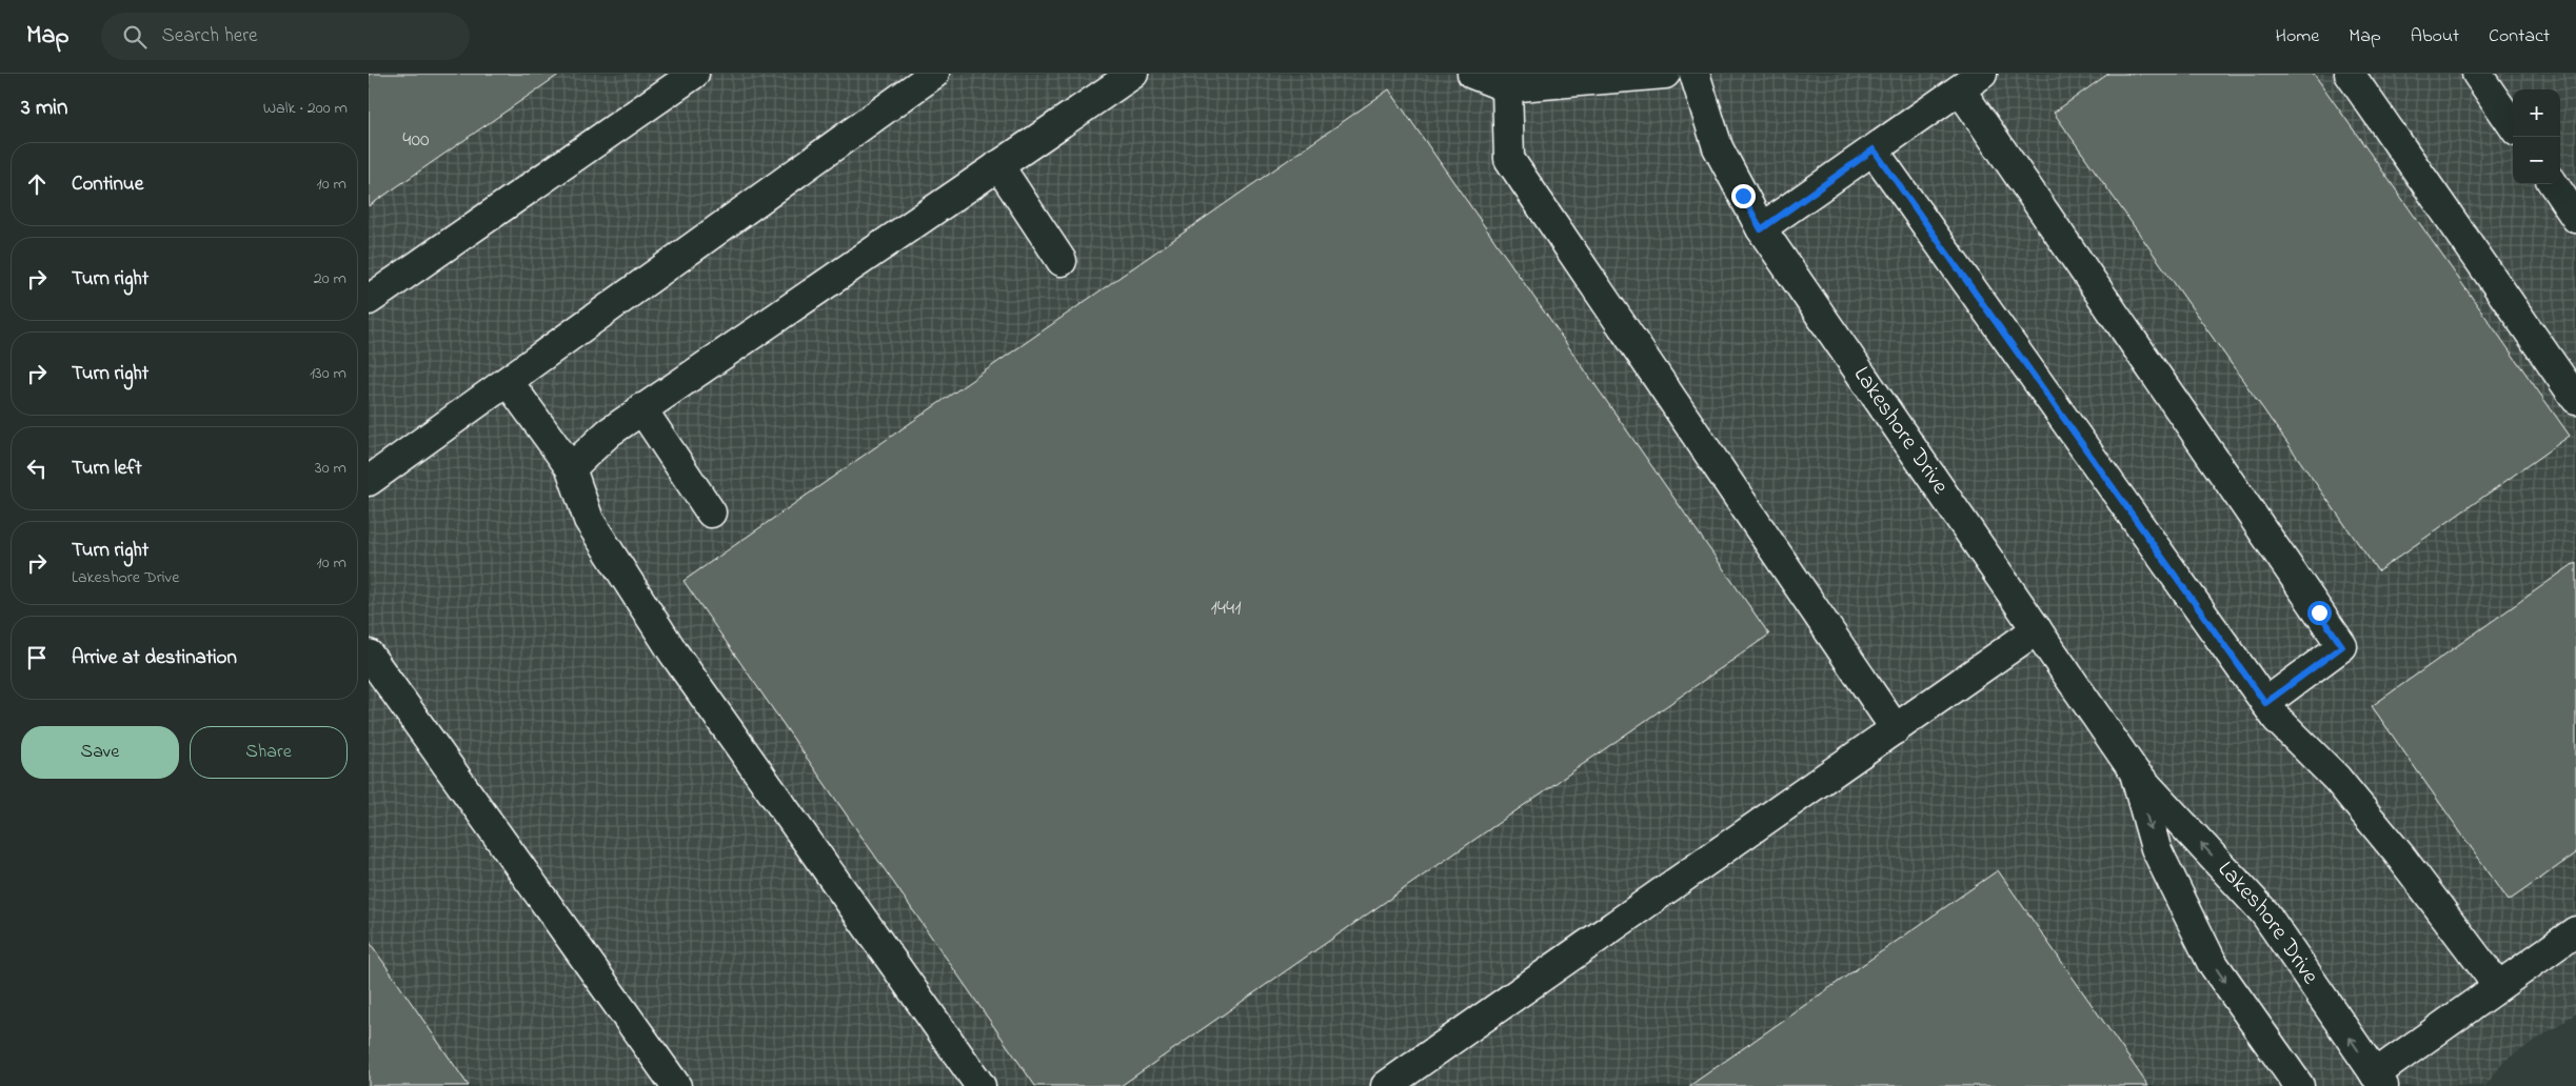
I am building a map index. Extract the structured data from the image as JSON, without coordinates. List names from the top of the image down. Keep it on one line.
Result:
{"streets":{"street":["Lakeshore Drive"]},"house_numbers":["400","1441"],"page":{"header":"Map","search":"Search here","nav":["Home","Map","About","Contact"],"heading":["3 min","Walk · 200 m"],"map_buttons":["+","−"],"list":[["Continue","10 m"],["Turn right","20 m"],["Turn right","130 m"],["Turn left","30 m"],["Turn right","Lakeshore Drive","10 m"],"Arrive at destination"],"buttons":["Save","Share"]}}
